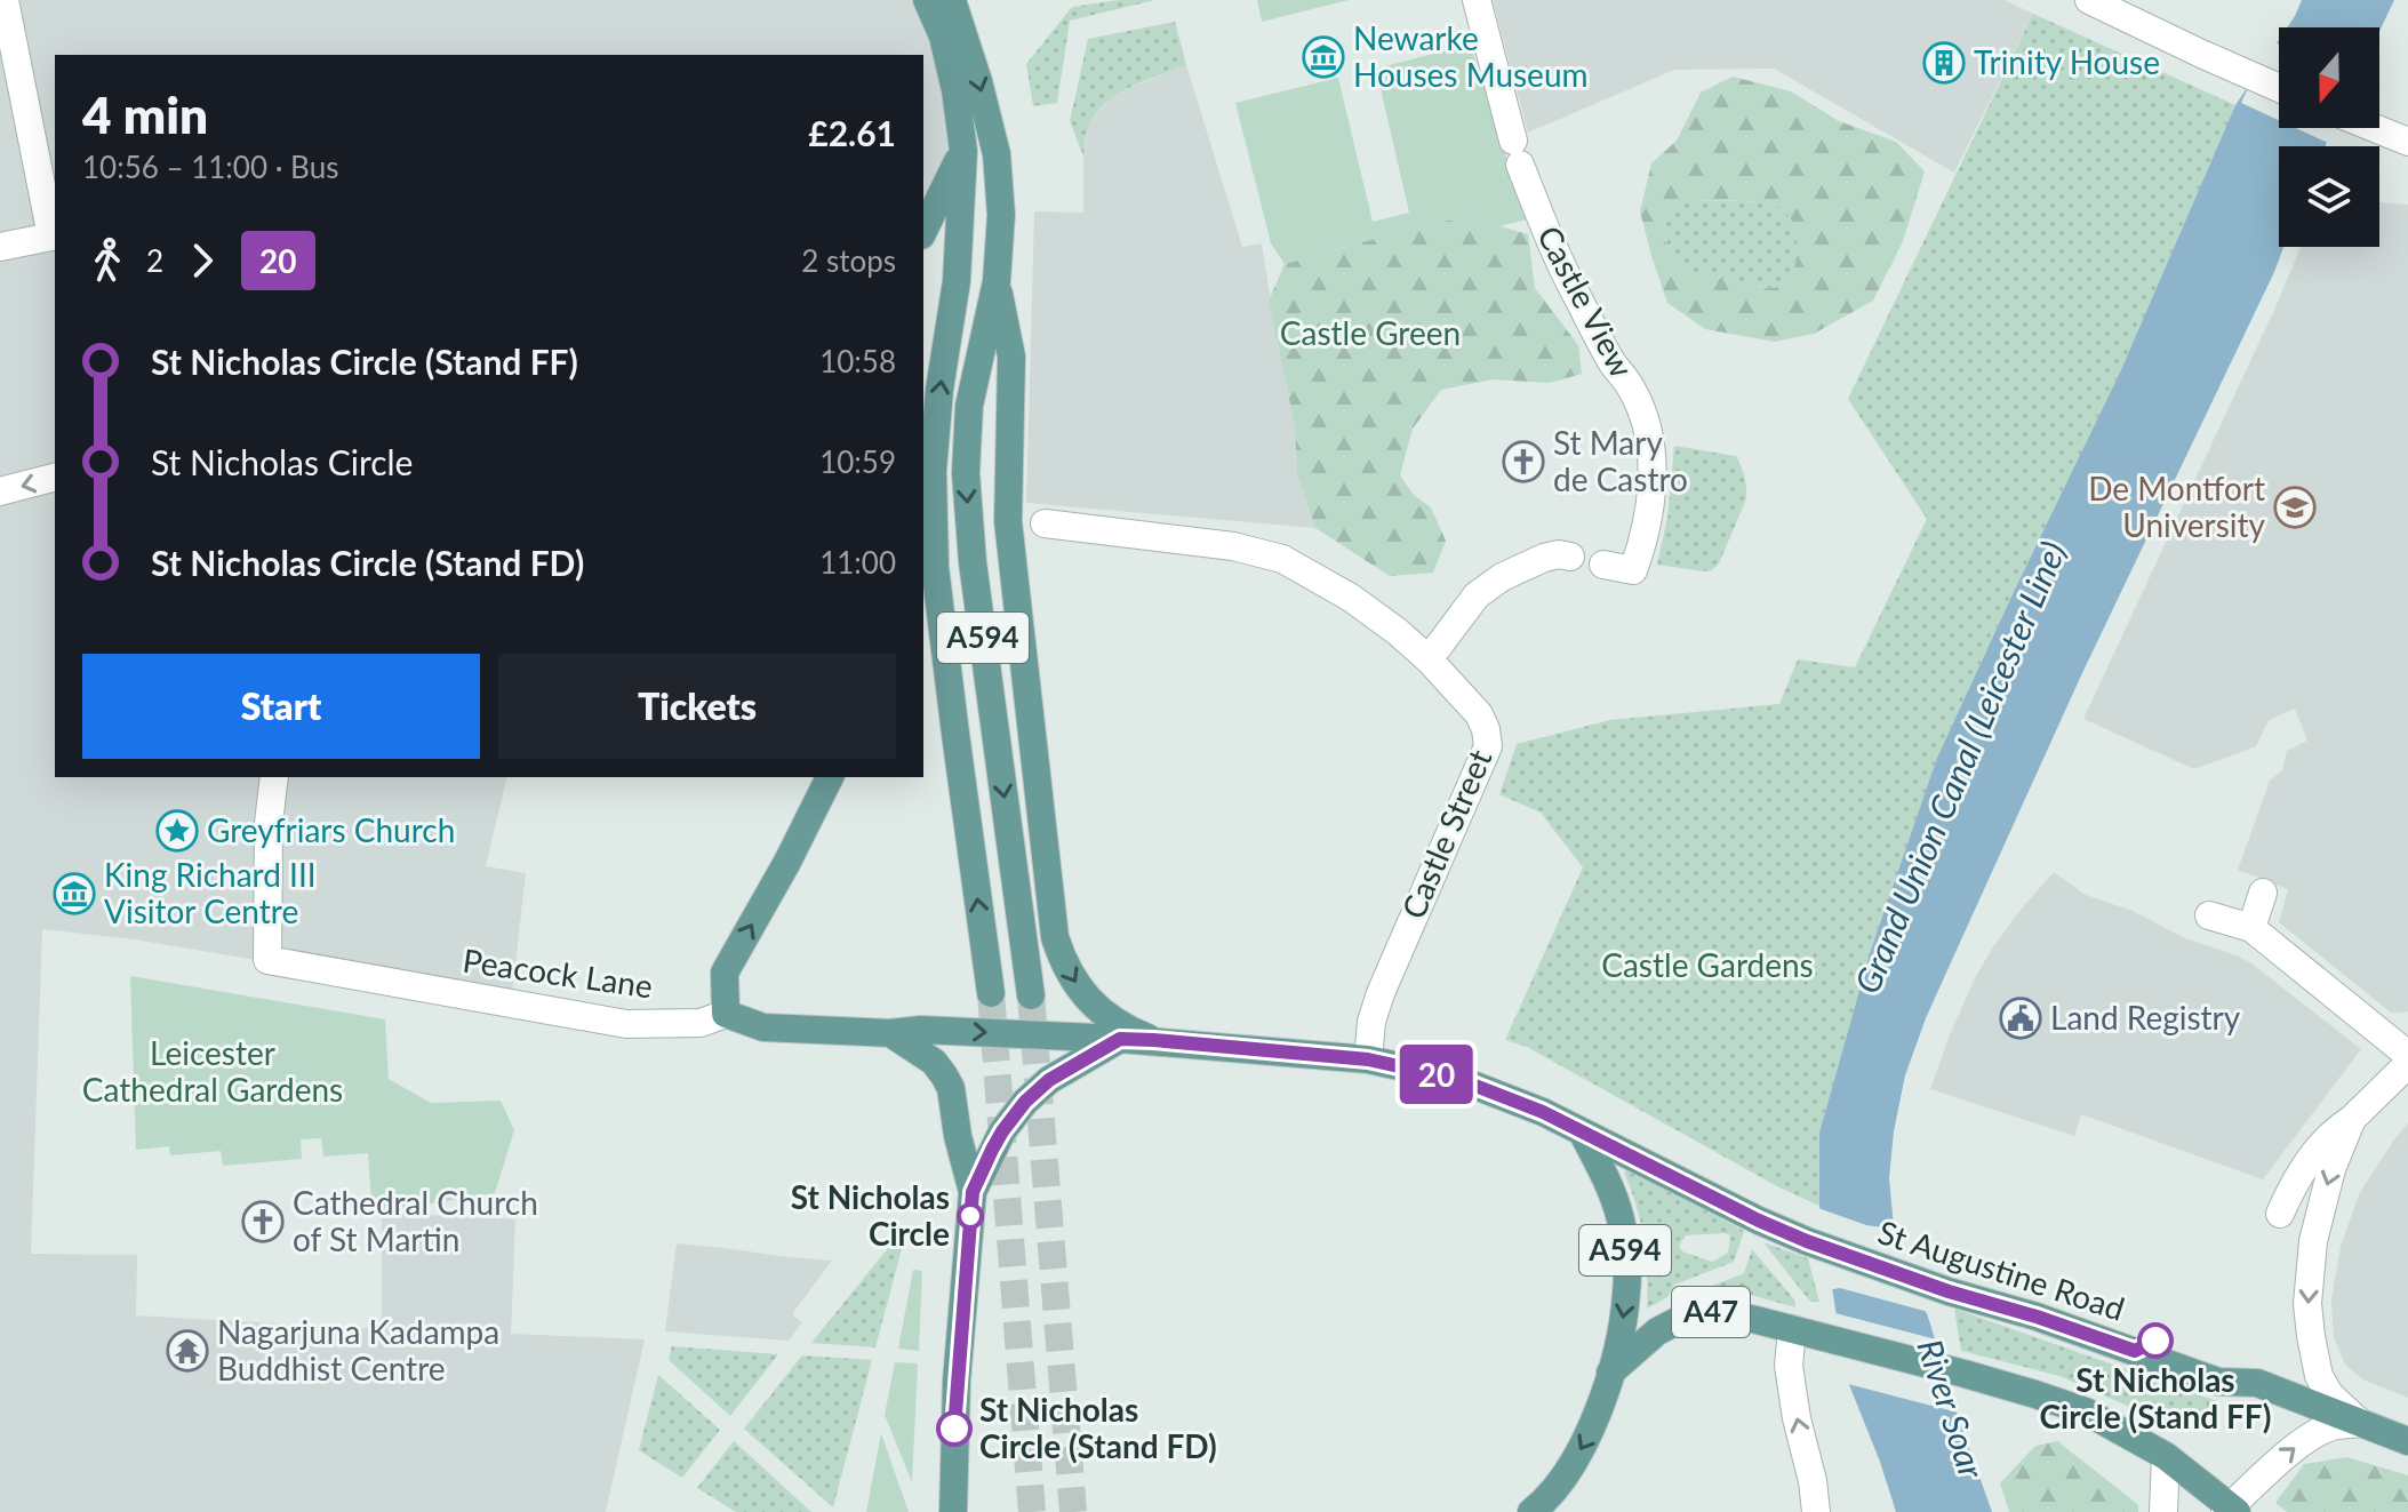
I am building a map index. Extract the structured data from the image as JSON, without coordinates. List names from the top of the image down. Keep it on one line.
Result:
{"streets":{"main road":["A594","Peacock Lane","St Augustine Road","A47"],"street":["Castle View","Castle Street"]},"crossings":[["A594","Castle Street"],["A594","Peacock Lane"],["A594","St Augustine Road"],["A594","A47"]],"water":["Grand Union Canal (Leicester Line)","River Soar"],"parks":["Castle Green","Castle Gardens","Leicester Cathedral Gardens"],"places":{"museum":["Newarke Houses Museum","King Richard III Visitor Centre"],"building":["Trinity House"],"church":["St Mary de Castro","Cathedral Church of St Martin"],"school or university":["De Montfort University"],"place":["Greyfriars Church"],"public building":["Land Registry"],"other":["St Nicholas Circle","St Nicholas Circle (Stand FF)","St Nicholas Circle (Stand FD)"],"temple":["Nagarjuna Kadampa Buddhist Centre"]},"lines":["bus line 20"],"north":"bottom","page":{"on_map":"20","heading":["4 min","10:56 – 11:00 · Bus","£2.61"],"legs":["2","20","2 stops"],"list":[{"name":"St Nicholas Circle (Stand FF)","value":"10:58"},{"name":"St Nicholas Circle","value":"10:59"},{"name":"St Nicholas Circle (Stand FD)","value":"11:00"}],"buttons":["Start","Tickets"]}}
